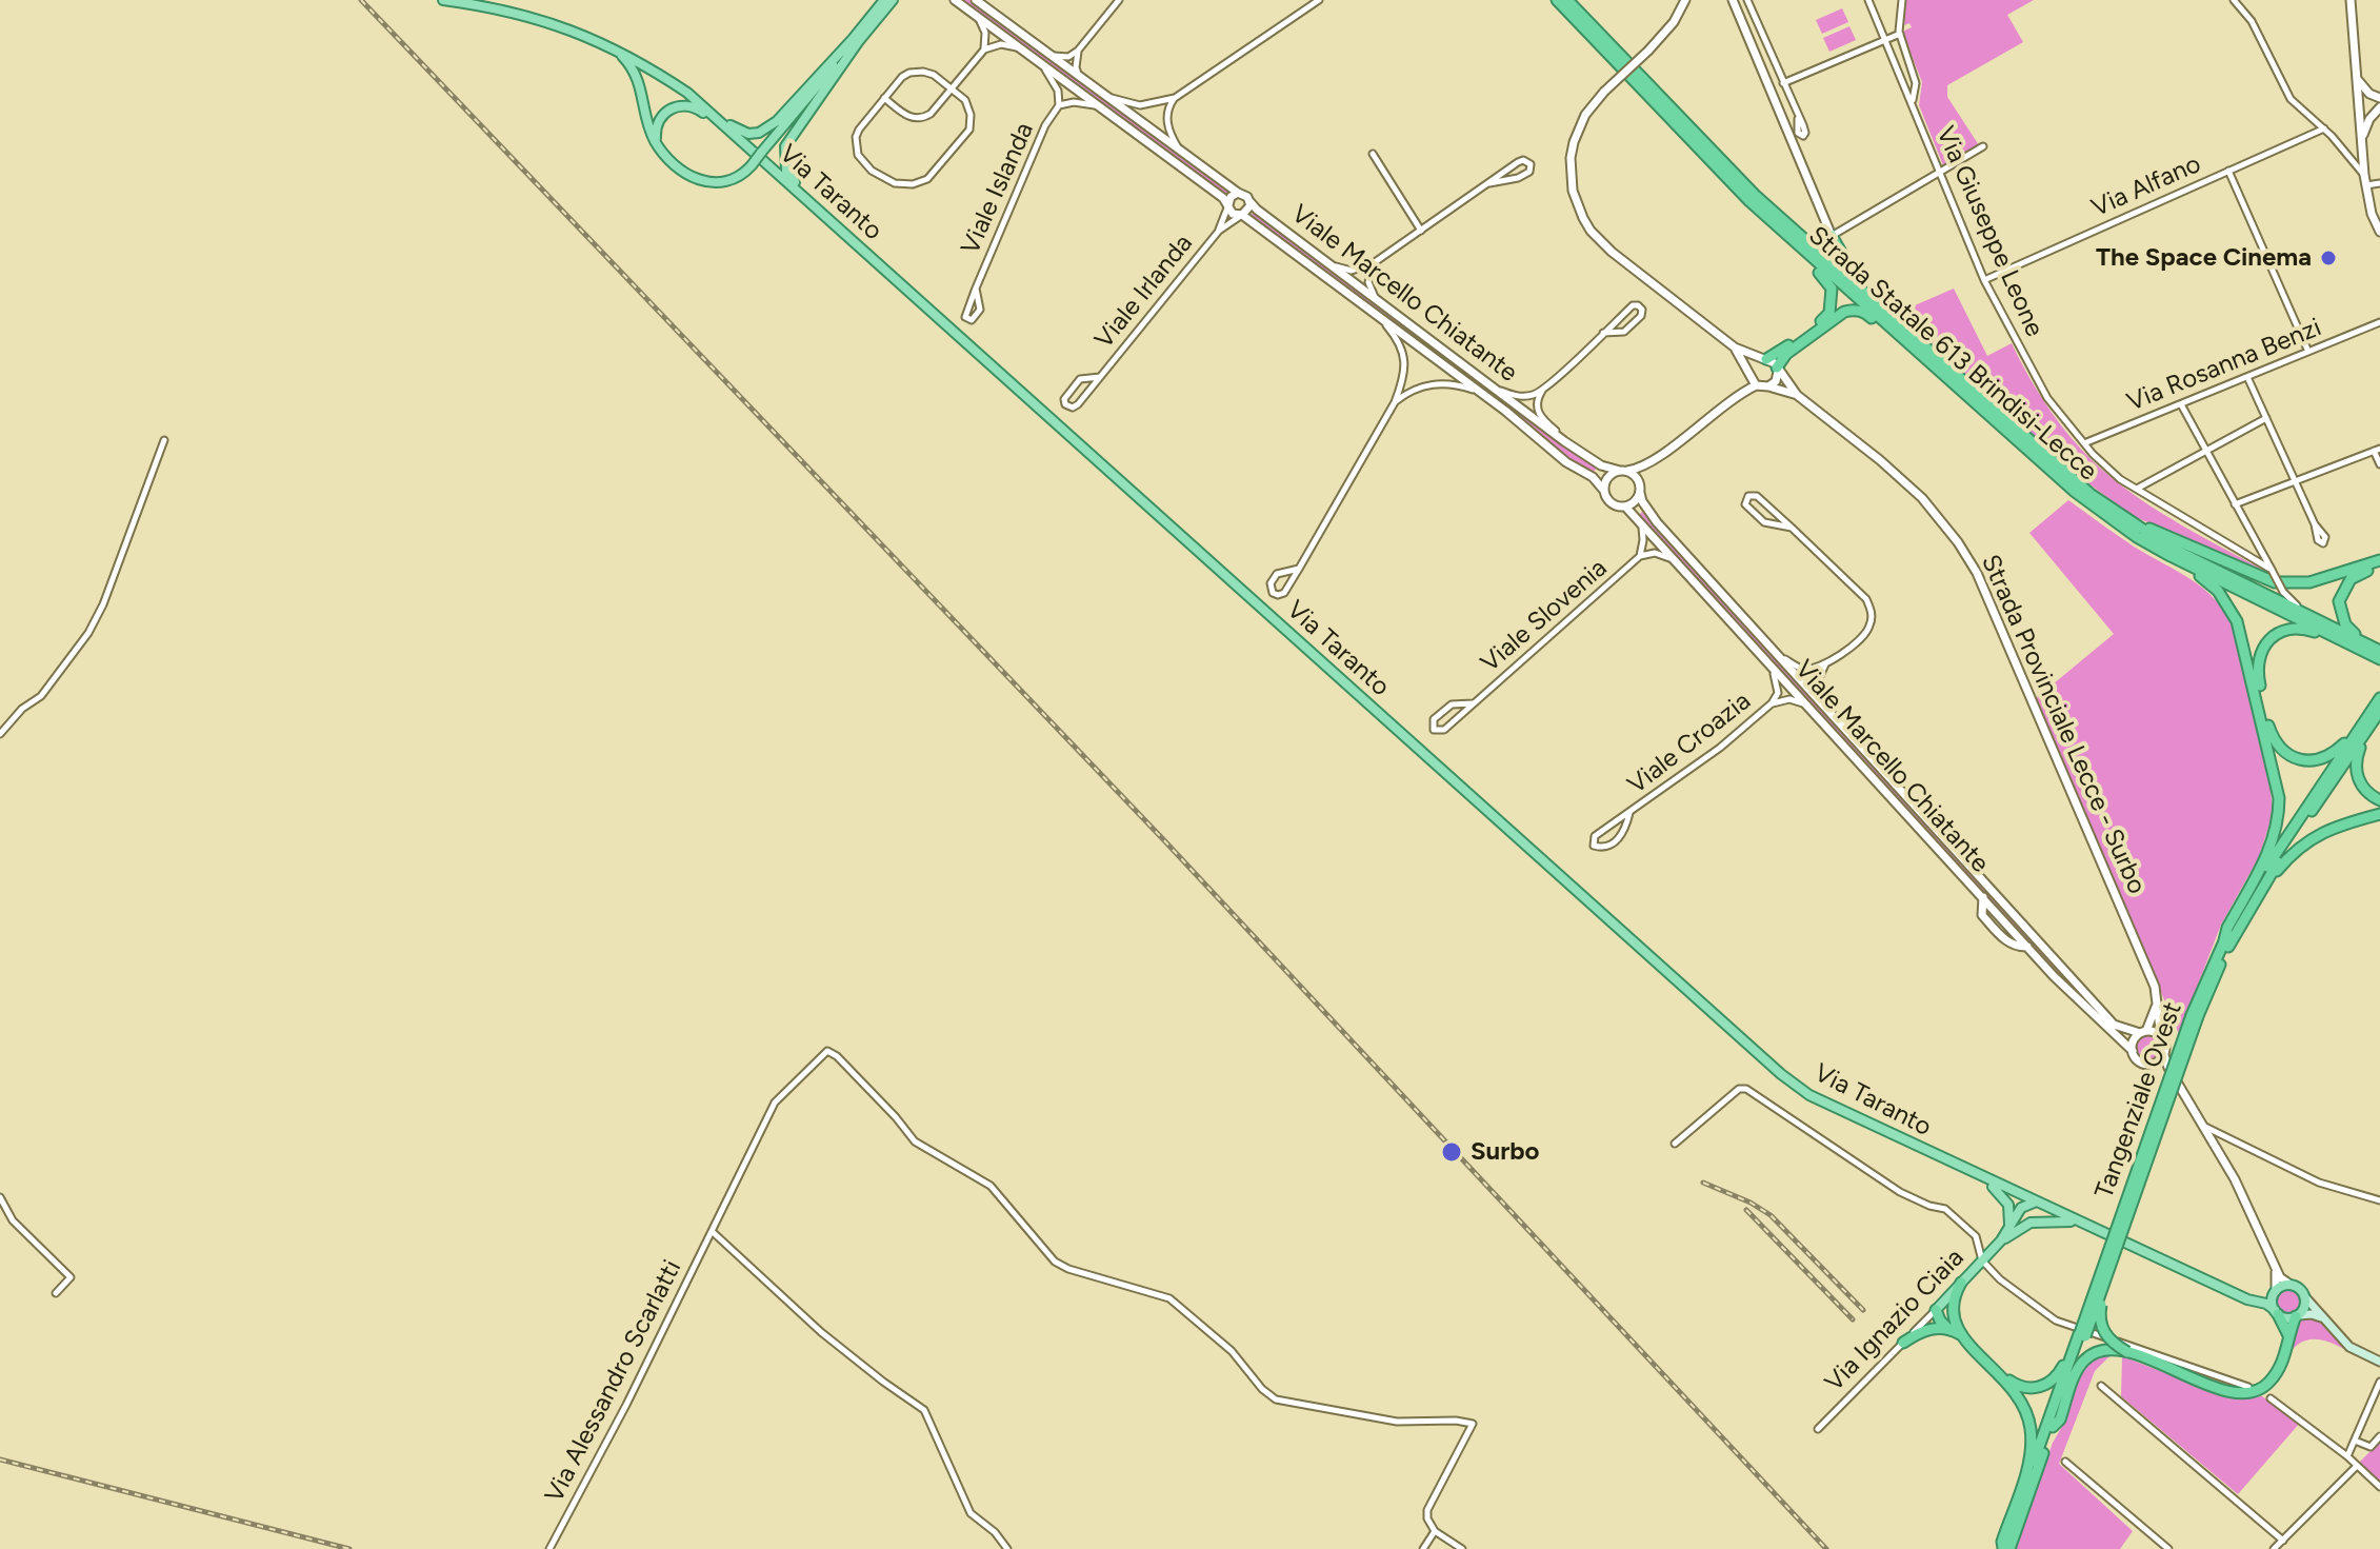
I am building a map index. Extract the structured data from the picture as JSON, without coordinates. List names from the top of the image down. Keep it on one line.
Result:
{"streets":{"highway":["Strada Statale 613 Brindisi-Lecce","Tangenziale Ovest"],"main road":["Via Taranto","Via Ignazio Ciaia"],"street":["Via Alfano","Viale Islanda","Via Giuseppe Leone","Viale Irlanda","Viale Marcello Chiatante","Via Rosanna Benzi","Viale Slovenia","Strada Provinciale Lecce - Surbo","Viale Croazia","Via Alessandro Scarlatti"]},"crossings":[["Via Alfano","Via Giuseppe Leone"],["Viale Islanda","Viale Marcello Chiatante"],["Via Taranto","Via Ignazio Ciaia"],["Via Giuseppe Leone","Via Rosanna Benzi"],["Viale Irlanda","Viale Marcello Chiatante"],["Viale Marcello Chiatante","Viale Slovenia"],["Viale Marcello Chiatante","Strada Provinciale Lecce - Surbo"],["Viale Marcello Chiatante","Viale Croazia"]],"places":["The Space Cinema","Surbo"]}
